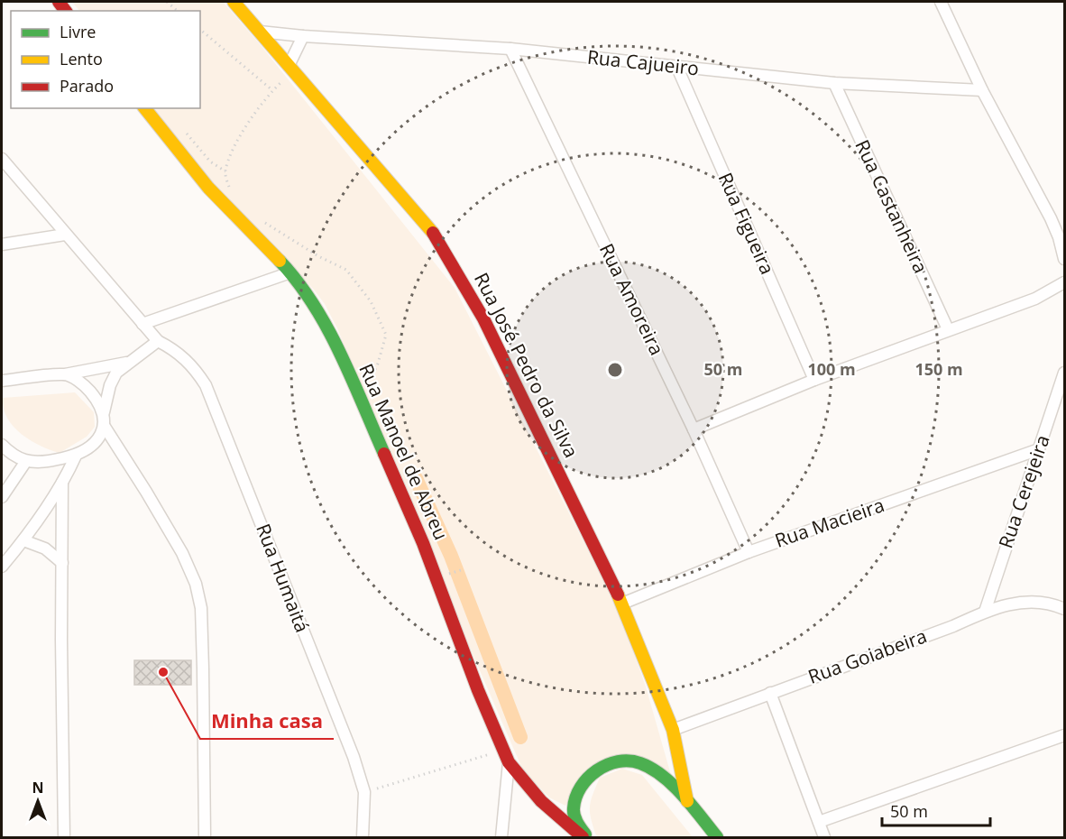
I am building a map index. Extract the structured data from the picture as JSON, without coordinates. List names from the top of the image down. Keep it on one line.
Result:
{"streets":{"main road":["Rua José Pedro da Silva","Rua Manoel de Abreu"],"street":["Rua Cajueiro","Rua Castanheira","Rua Figueira","Rua Amoreira","Rua Cerejeira","Rua Macieira","Rua Humaitá","Rua Goiabeira"]},"crossings":[["Rua Cajueiro","Rua Castanheira"],["Rua Cajueiro","Rua Figueira"],["Rua Cajueiro","Rua Amoreira"],["Rua Cajueiro","Rua José Pedro da Silva"],["Rua Amoreira","Rua Macieira"],["Rua José Pedro da Silva","Rua Macieira"],["Rua José Pedro da Silva","Rua Goiabeira"],["Rua Cerejeira","Rua Macieira"],["Rua Cerejeira","Rua Goiabeira"]],"places":["Minha casa"],"legend":["Livre","Lento","Parado"],"scale_bar":"50 m","north":"top","rings":["50 m","100 m","150 m"]}
